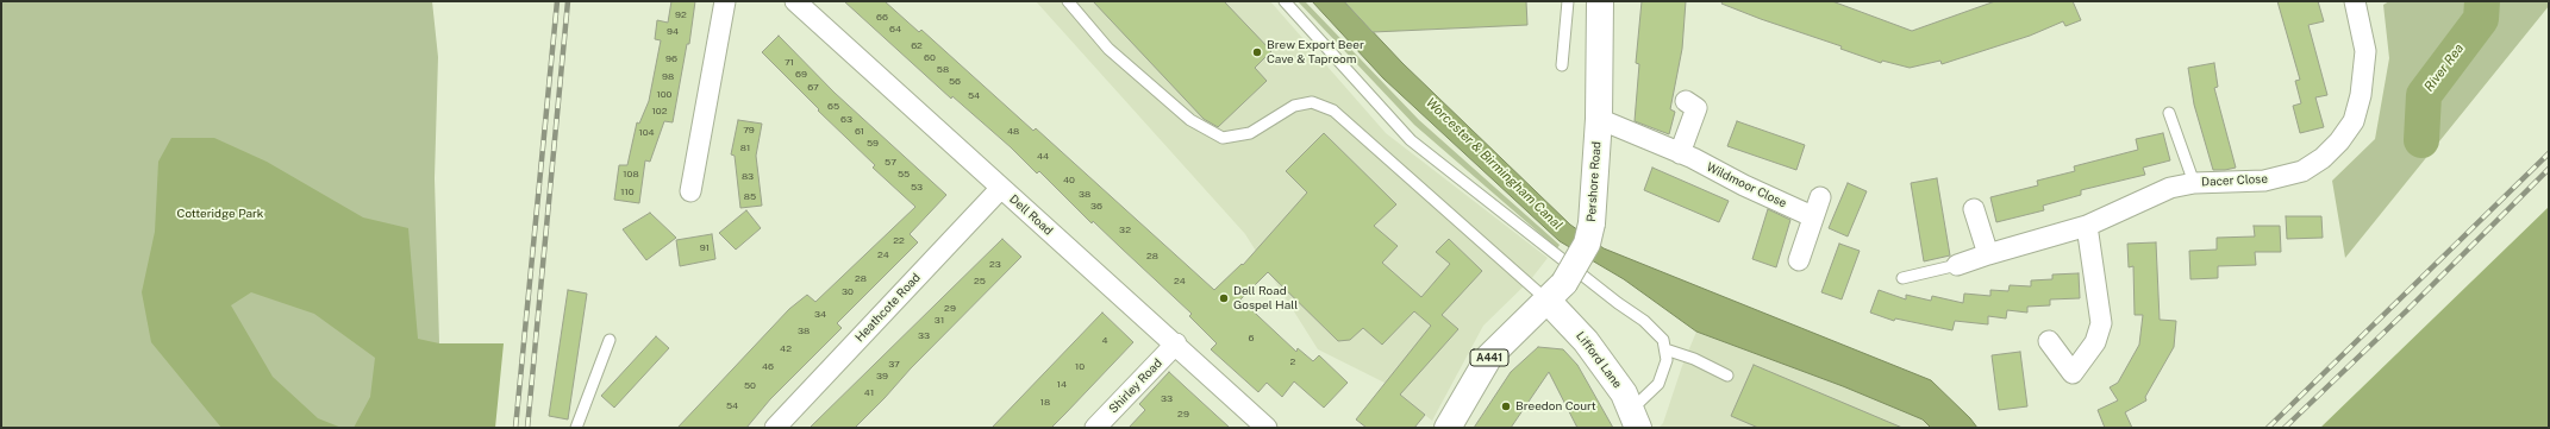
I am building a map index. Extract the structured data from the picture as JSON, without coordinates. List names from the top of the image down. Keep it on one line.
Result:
{"streets":{"main road":["Pershore Road","A441","Lifford Lane"],"street":["Dacer Close","Wildmoor Close","Dell Road","Heathcote Road","Shirley Road"]},"crossings":[["Pershore Road","Wildmoor Close"],["Pershore Road","Lifford Lane"],["Dell Road","Heathcote Road"],["Dell Road","Shirley Road"]],"water":["River Rea","Worcester & Birmingham Canal"],"parks":["Cotteridge Park"],"places":["Brew Export Beer Cave & Taproom","Dell Road Gospel Hall","Breedon Court"],"house_numbers":["92","66","64","94","62","60","96","71","58","69","98","56","67","100","54","65","102","63","79","61","48","104","59","81","44","57","108","55","83","40","53","110","38","85","36","32","22","91","24","28","23","28","25","24","30","29","34","31","38","33","6","4","42","2","37","46","10","39","14","50","41","33","18","54","29"]}
